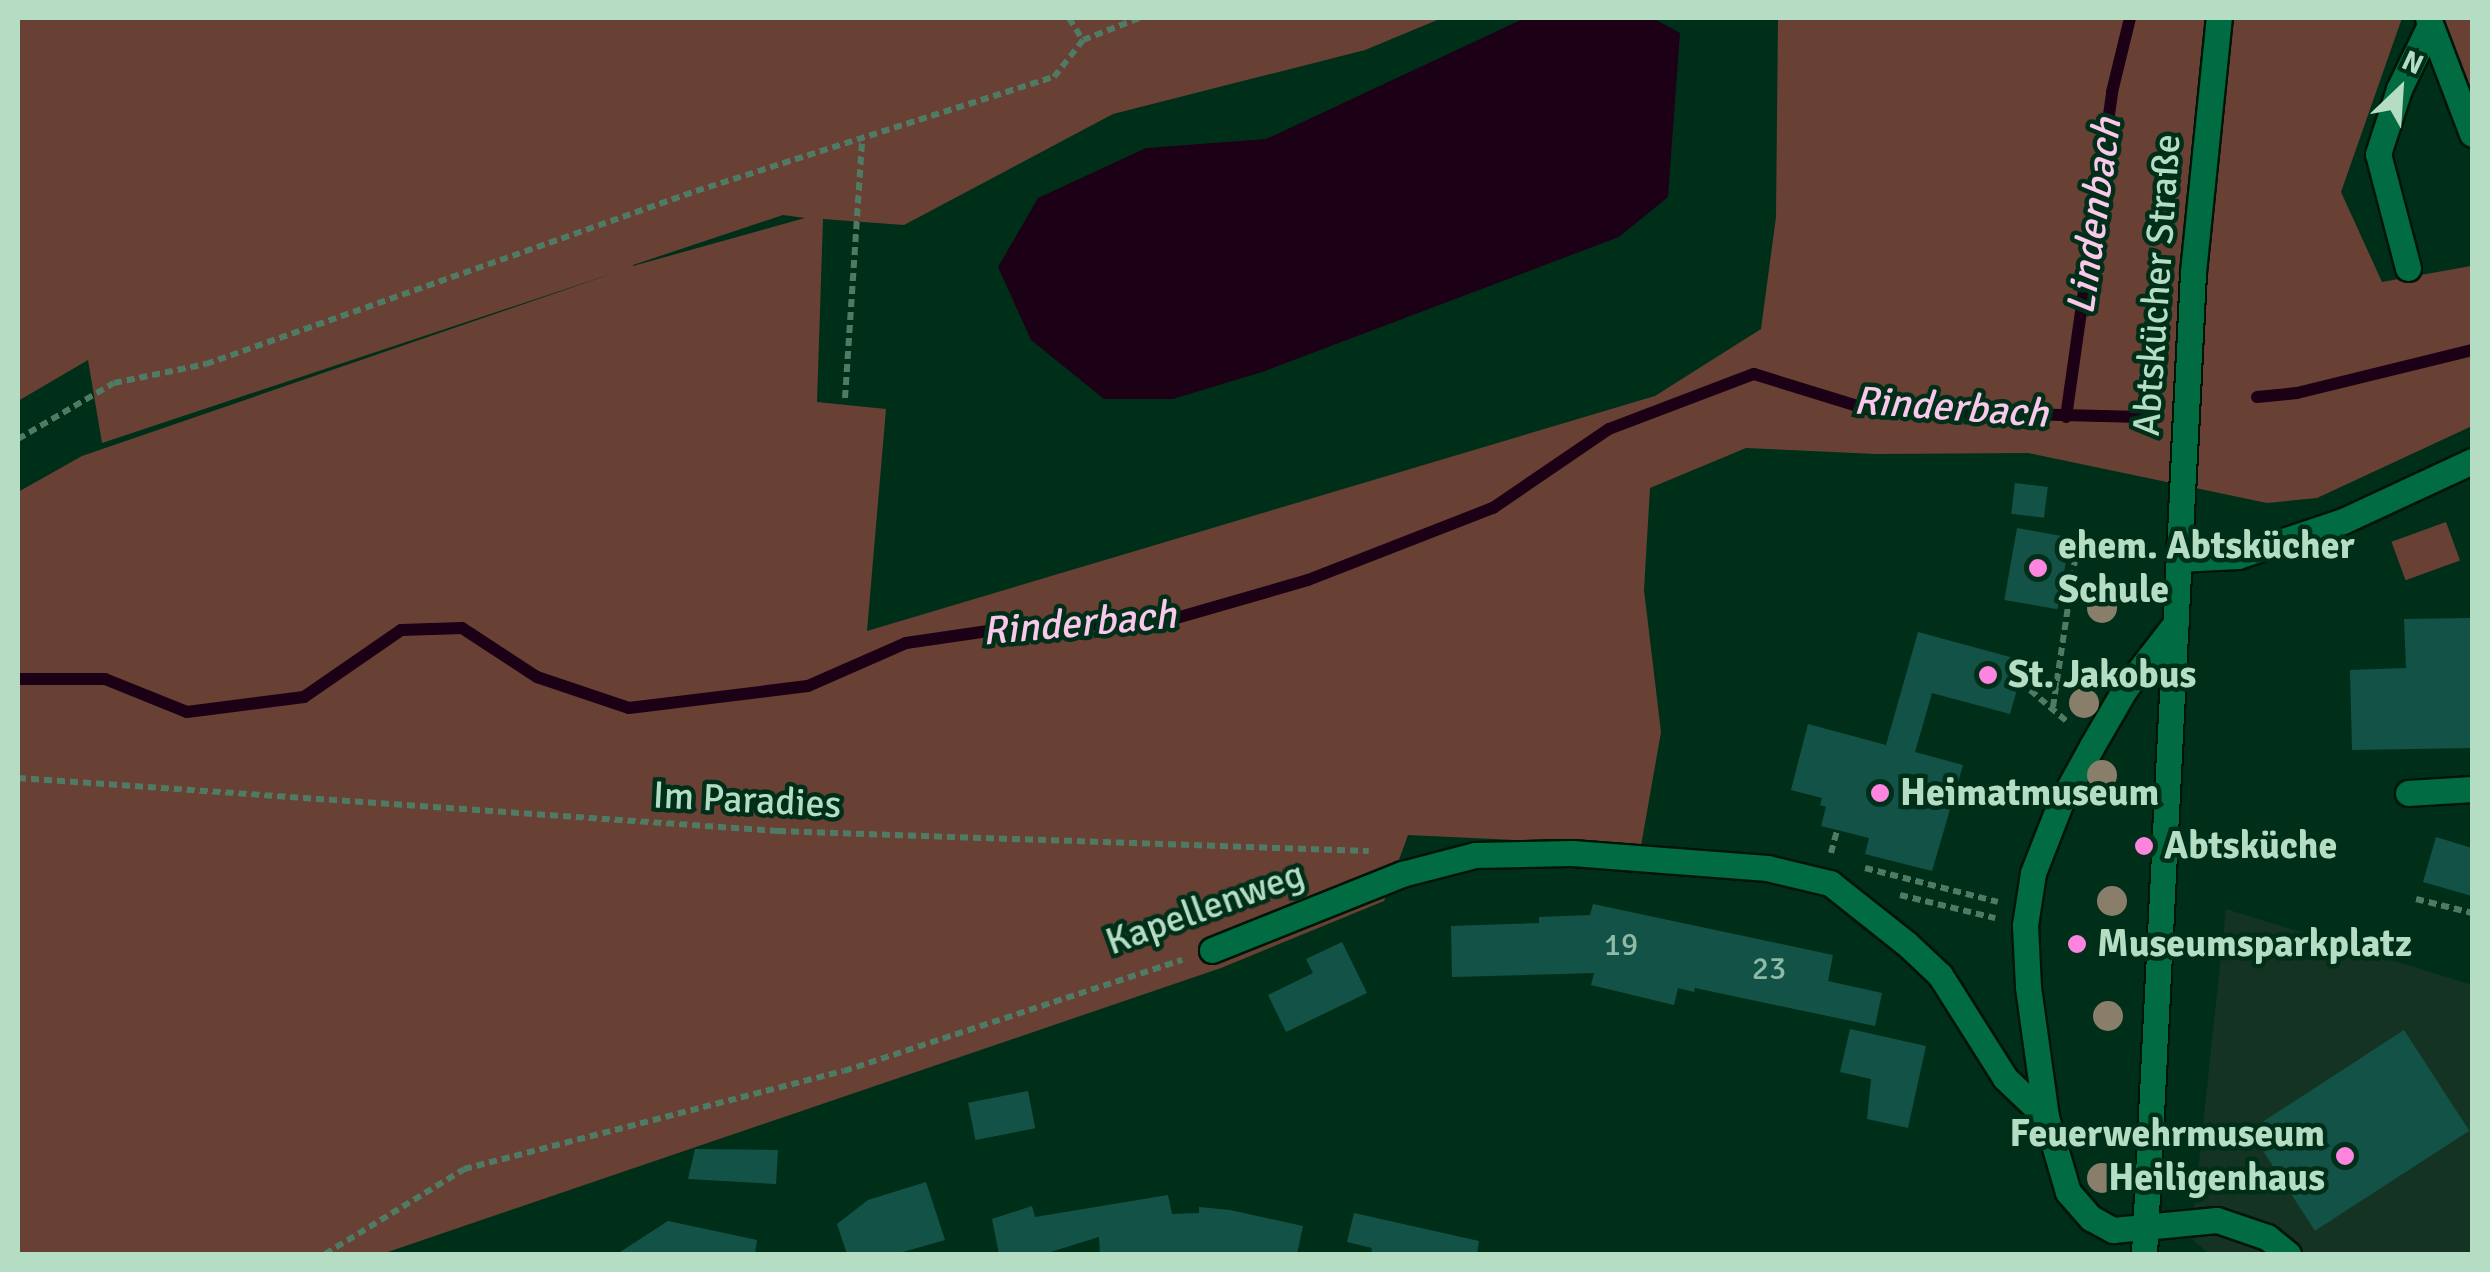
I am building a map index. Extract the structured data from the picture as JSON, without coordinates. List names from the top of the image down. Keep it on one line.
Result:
{"streets":{"street":["Abtskücher Straße","Kapellenweg"],"path":["Im Paradies"]},"water":["Lindenbach","Rinderbach"],"places":["ehem. Abtskücher Schule","St. Jakobus","Heimatmuseum","Abtsküche","Museumsparkplatz","Feuerwehrmuseum Heiligenhaus"],"house_numbers":["19","23"],"north":"top right"}
